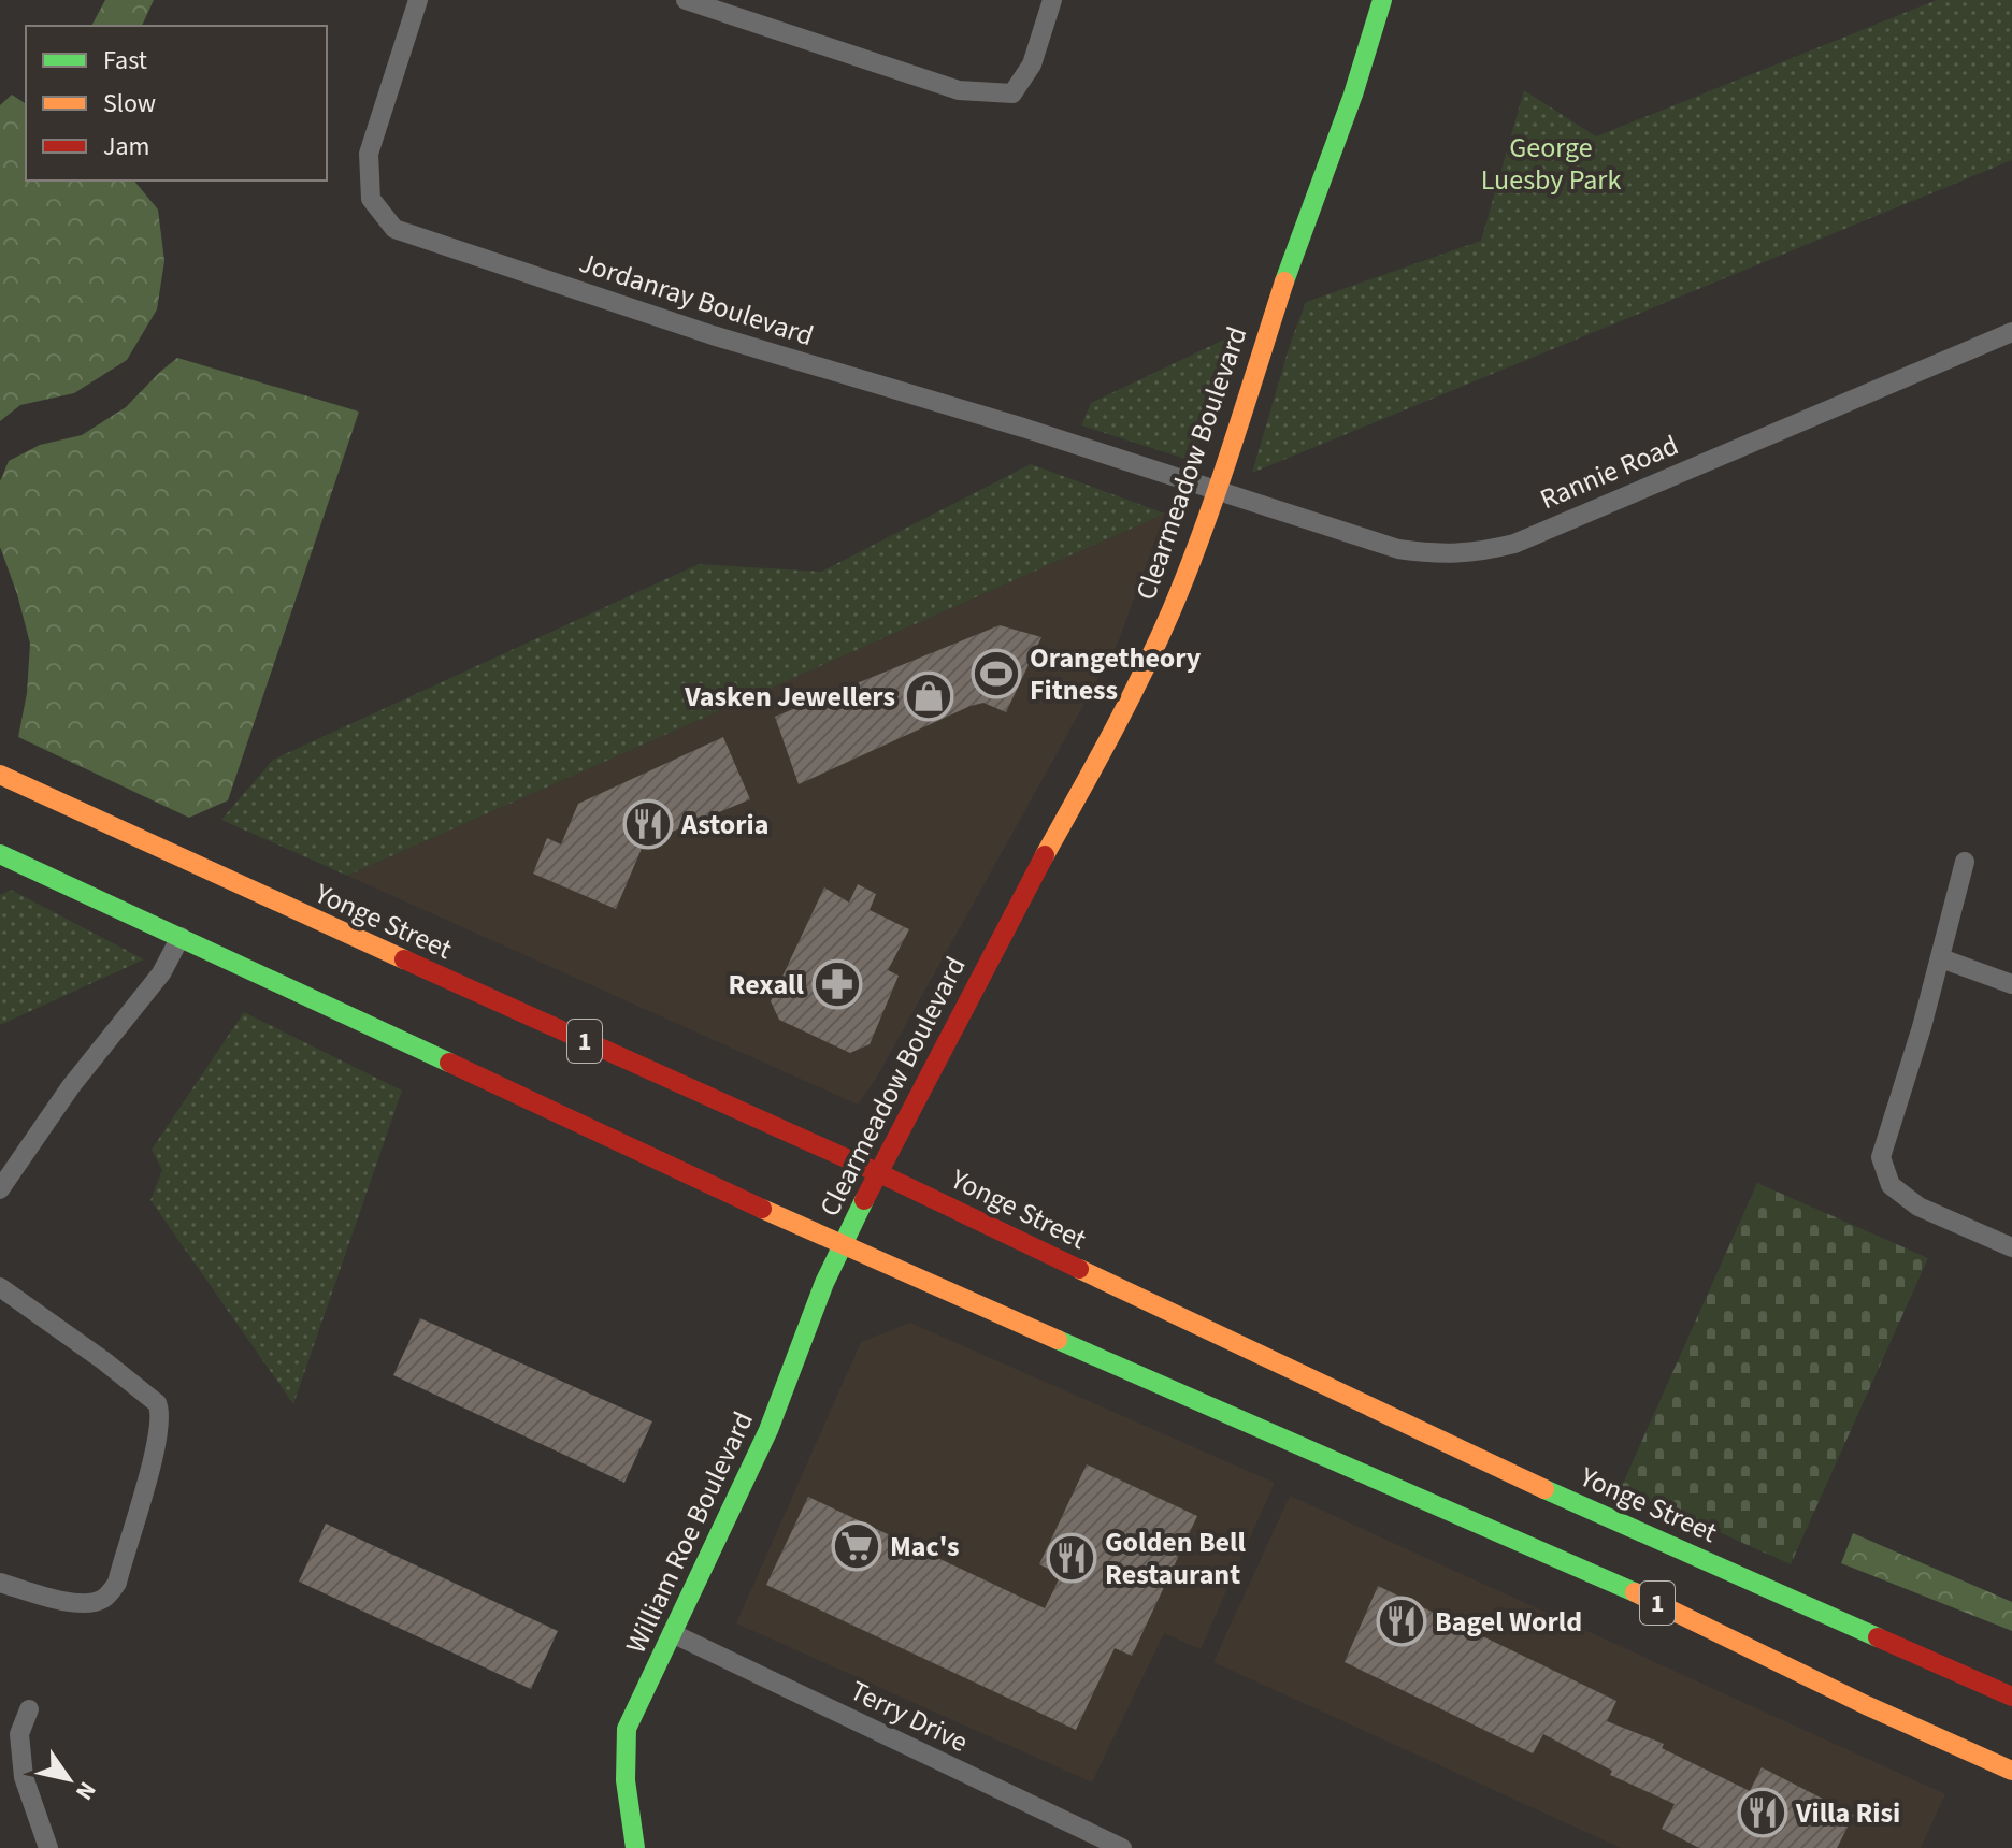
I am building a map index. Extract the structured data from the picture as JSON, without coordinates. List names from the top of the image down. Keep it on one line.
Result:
{"streets":{"main road":["Clearmeadow Boulevard","Yonge Street","1","William Roe Boulevard"],"street":["Jordanray Boulevard","Rannie Road","Terry Drive"]},"crossings":[["Jordanray Boulevard","Clearmeadow Boulevard"],["Jordanray Boulevard","Rannie Road"],["Clearmeadow Boulevard","Rannie Road"],["Clearmeadow Boulevard","Yonge Street"],["Clearmeadow Boulevard","1"],["Clearmeadow Boulevard","William Roe Boulevard"],["1","William Roe Boulevard"],["William Roe Boulevard","Terry Drive"]],"parks":["George Luesby Park"],"places":{"sports":["Orangetheory Fitness"],"shop":["Vasken Jewellers"],"restaurant":["Astoria","Golden Bell Restaurant","Bagel World","Villa Risi"],"pharmacy":["Rexall"],"supermarket":["Mac's"]},"legend":["Fast","Slow","Jam"],"north":"bottom right"}
